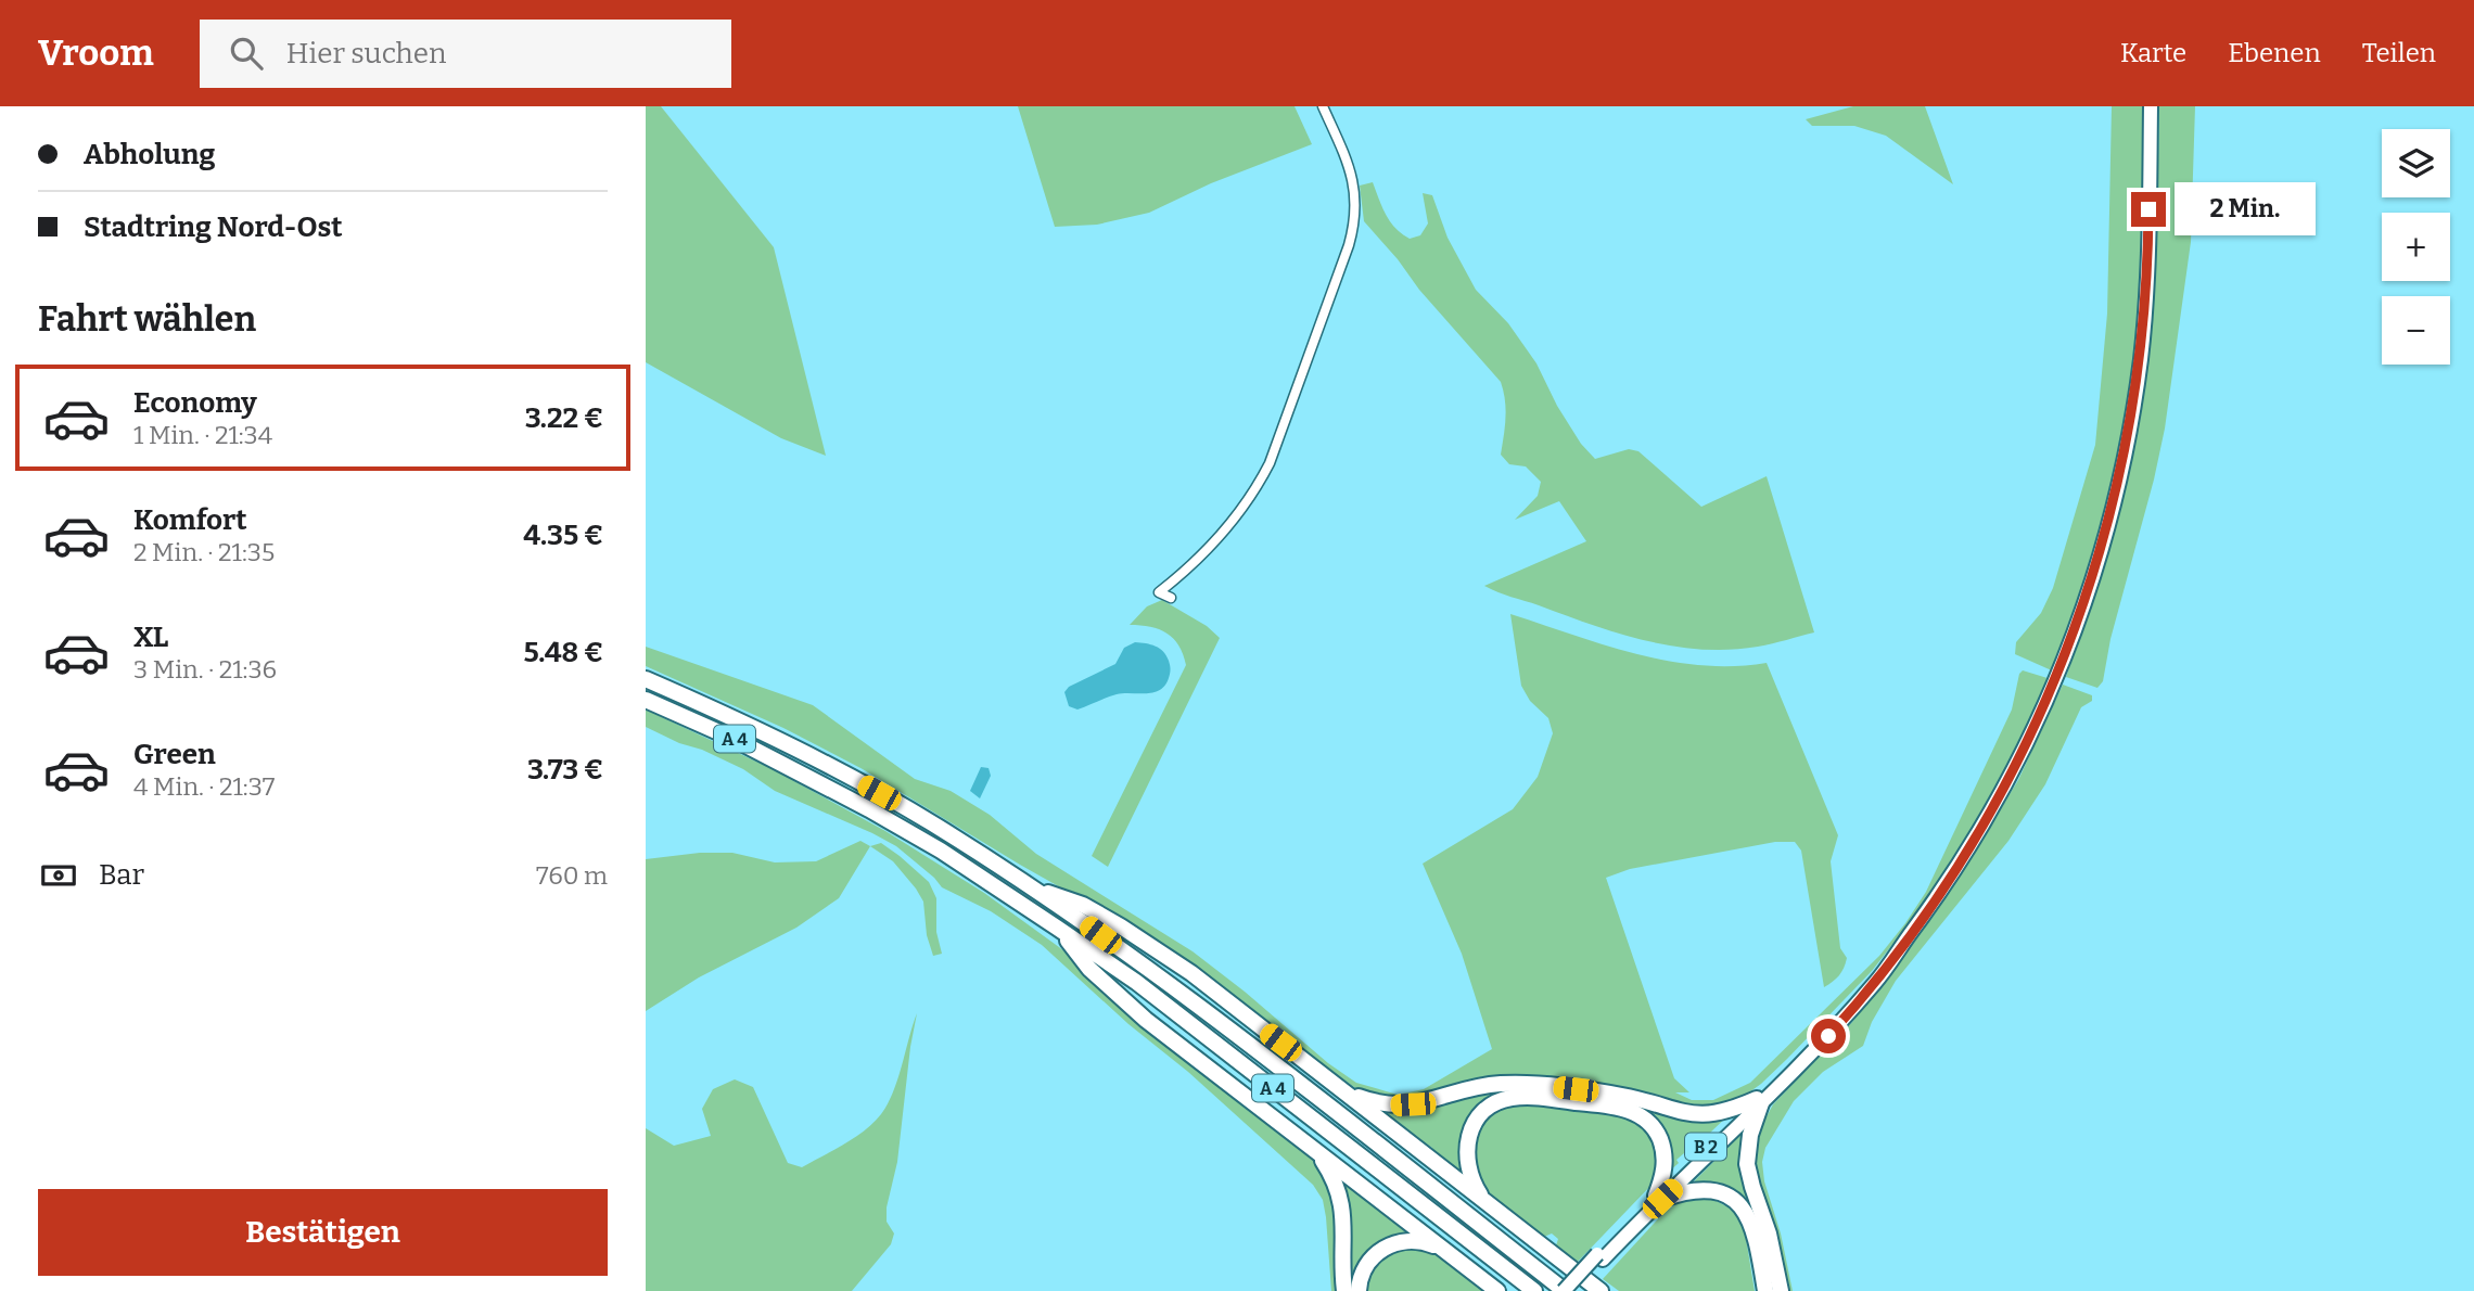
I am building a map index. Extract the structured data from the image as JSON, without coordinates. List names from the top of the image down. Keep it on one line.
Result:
{"streets":{"highway":["A 4","B 2"]},"crossings":[["A 4","B 2"]],"page":{"header":"Vroom","search":"Hier suchen","nav":["Karte","Ebenen","Teilen"],"banner":["Abholung","Stadtring Nord-Ost"],"map_buttons":["+","−"],"bubble":"2 Min.","heading":"Fahrt wählen","list":[{"name":"Economy","note":"1 Min. · 21:34","value":"3.22 €"},{"name":"Komfort","note":"2 Min. · 21:35","value":"4.35 €"},{"name":"XL","note":"3 Min. · 21:36","value":"5.48 €"},{"name":"Green","note":"4 Min. · 21:37","value":"3.73 €"}],"pay":["Bar","760 m"],"buttons":"Bestätigen"}}
